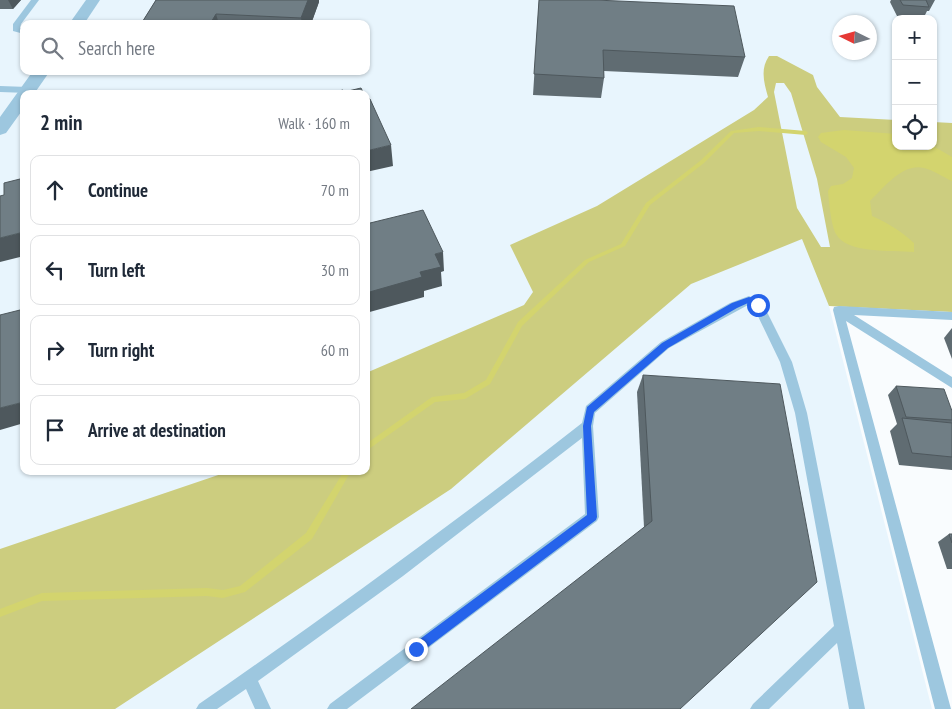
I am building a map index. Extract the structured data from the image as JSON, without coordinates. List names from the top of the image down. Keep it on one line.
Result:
{"north":"left","page":{"map_buttons":["+","−"],"search":"Search here","heading":["2 min","Walk · 160 m"],"list":[["Continue","70 m"],["Turn left","30 m"],["Turn right","60 m"],"Arrive at destination"]}}
